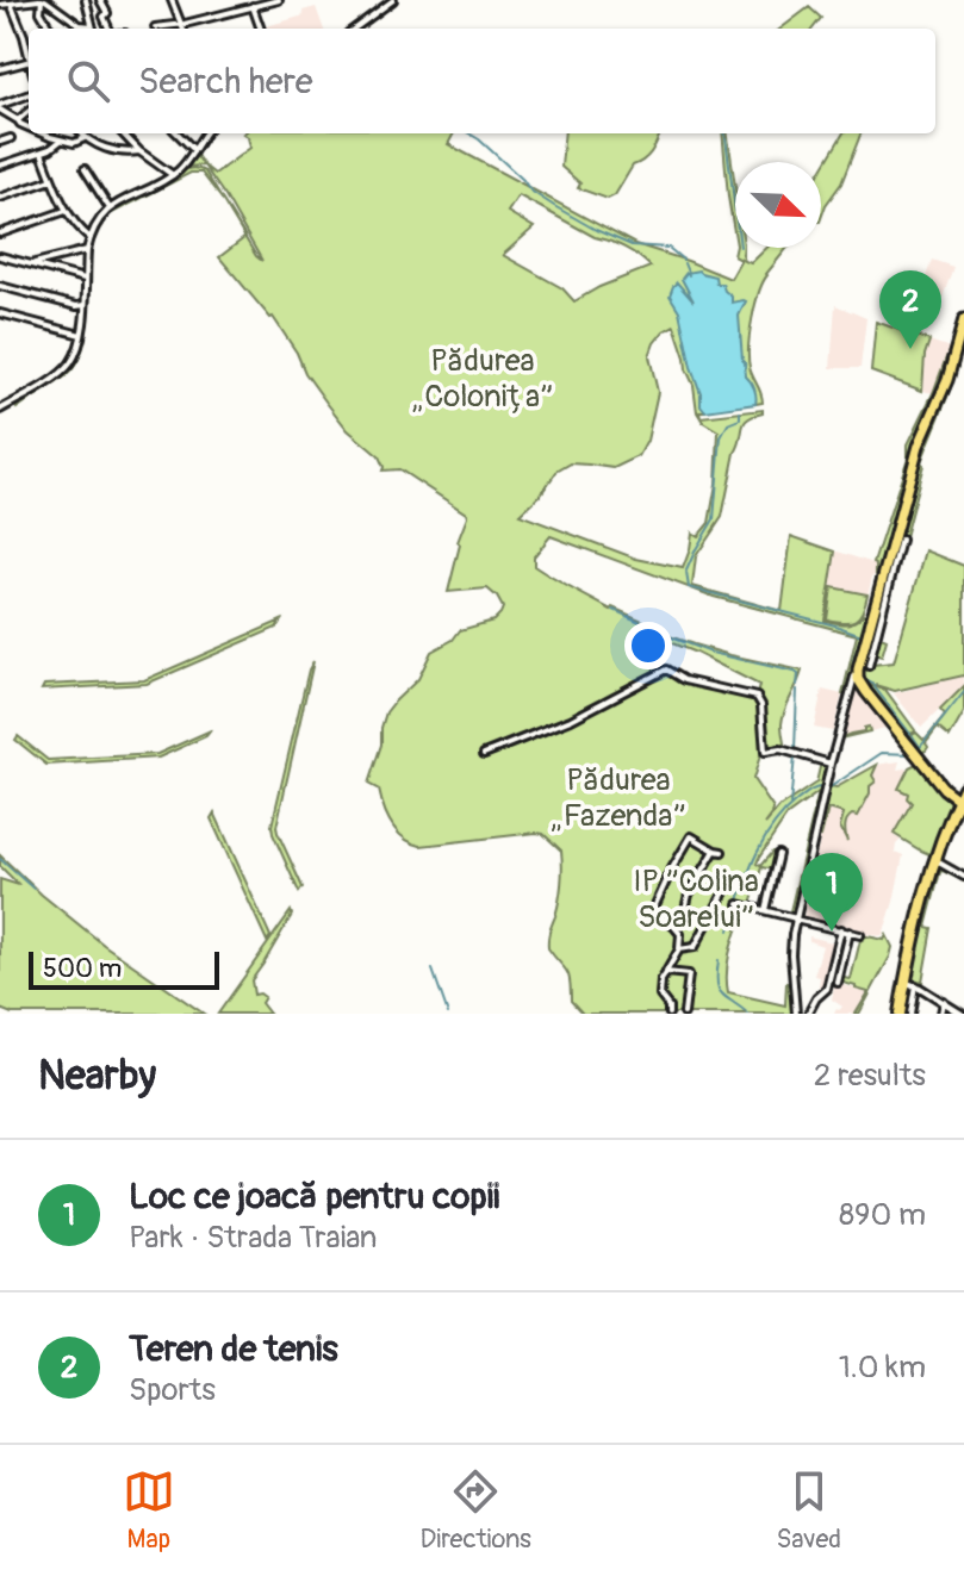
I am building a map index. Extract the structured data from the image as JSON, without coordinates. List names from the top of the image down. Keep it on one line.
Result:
{"parks":["Pădurea „Colonița”","Pădurea „Fazenda”","IP ”Colina Soarelui”"],"scale_bar":"500 m","north":"bottom right","page":{"search":"Search here","pins":["2","1"],"scale":"500 m","heading":["Nearby","2 results"],"list":[{"mark":"1","name":"Loc ce joacă pentru copii","note":"Park · Strada Traian","value":"890 m"},{"mark":"2","name":"Teren de tenis","note":"Sports","value":"1.0 km"}],"nav":["Map","Directions","Saved"]}}
